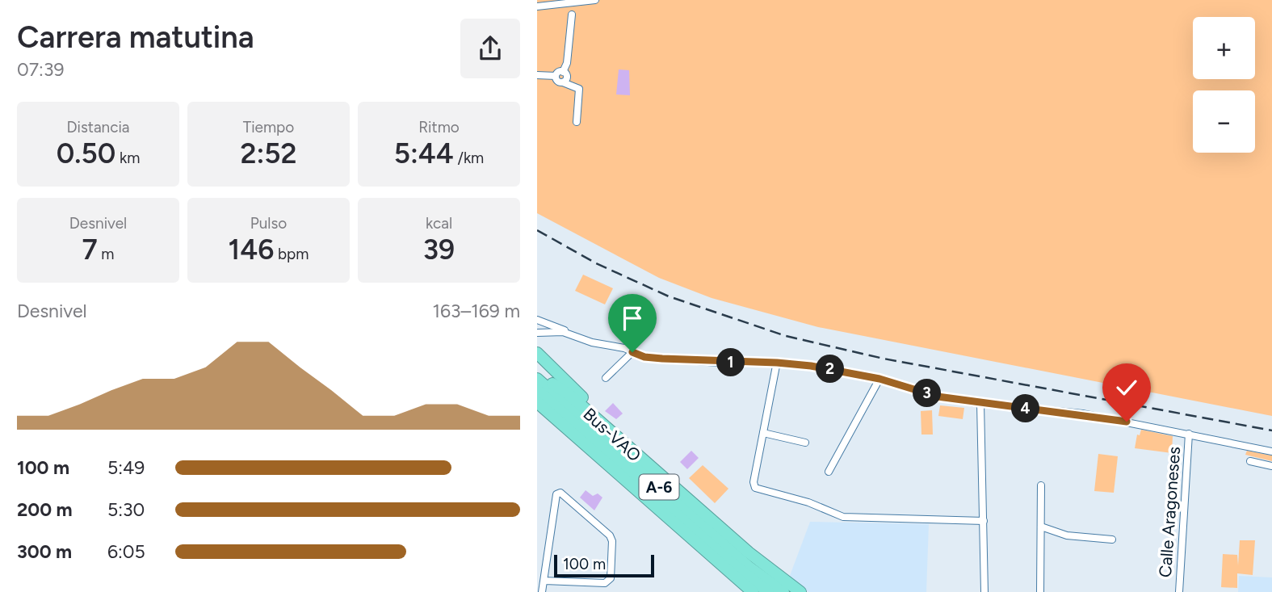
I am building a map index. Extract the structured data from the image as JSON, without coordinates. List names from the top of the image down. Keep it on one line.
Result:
{"streets":{"highway":["Bus-VAO","A-6"],"street":["Calle Aragoneses"]},"scale_bar":"100 m","page":{"heading":["Carrera matutina","07:39"],"map_buttons":["+","−"],"stats":[["Distancia","0.50 km"],["Tiempo","2:52"],["Ritmo","5:44 /km"],["Desnivel","7 m"],["Pulso","146 bpm"],["kcal","39"]],"chart":["Desnivel","163–169 m"],"pins":["1","2","3","4"],"list":[{"name":"100 m","note":"5:49"},{"name":"200 m","note":"5:30"},{"name":"300 m","note":"6:05"}],"scale":"100 m"}}
